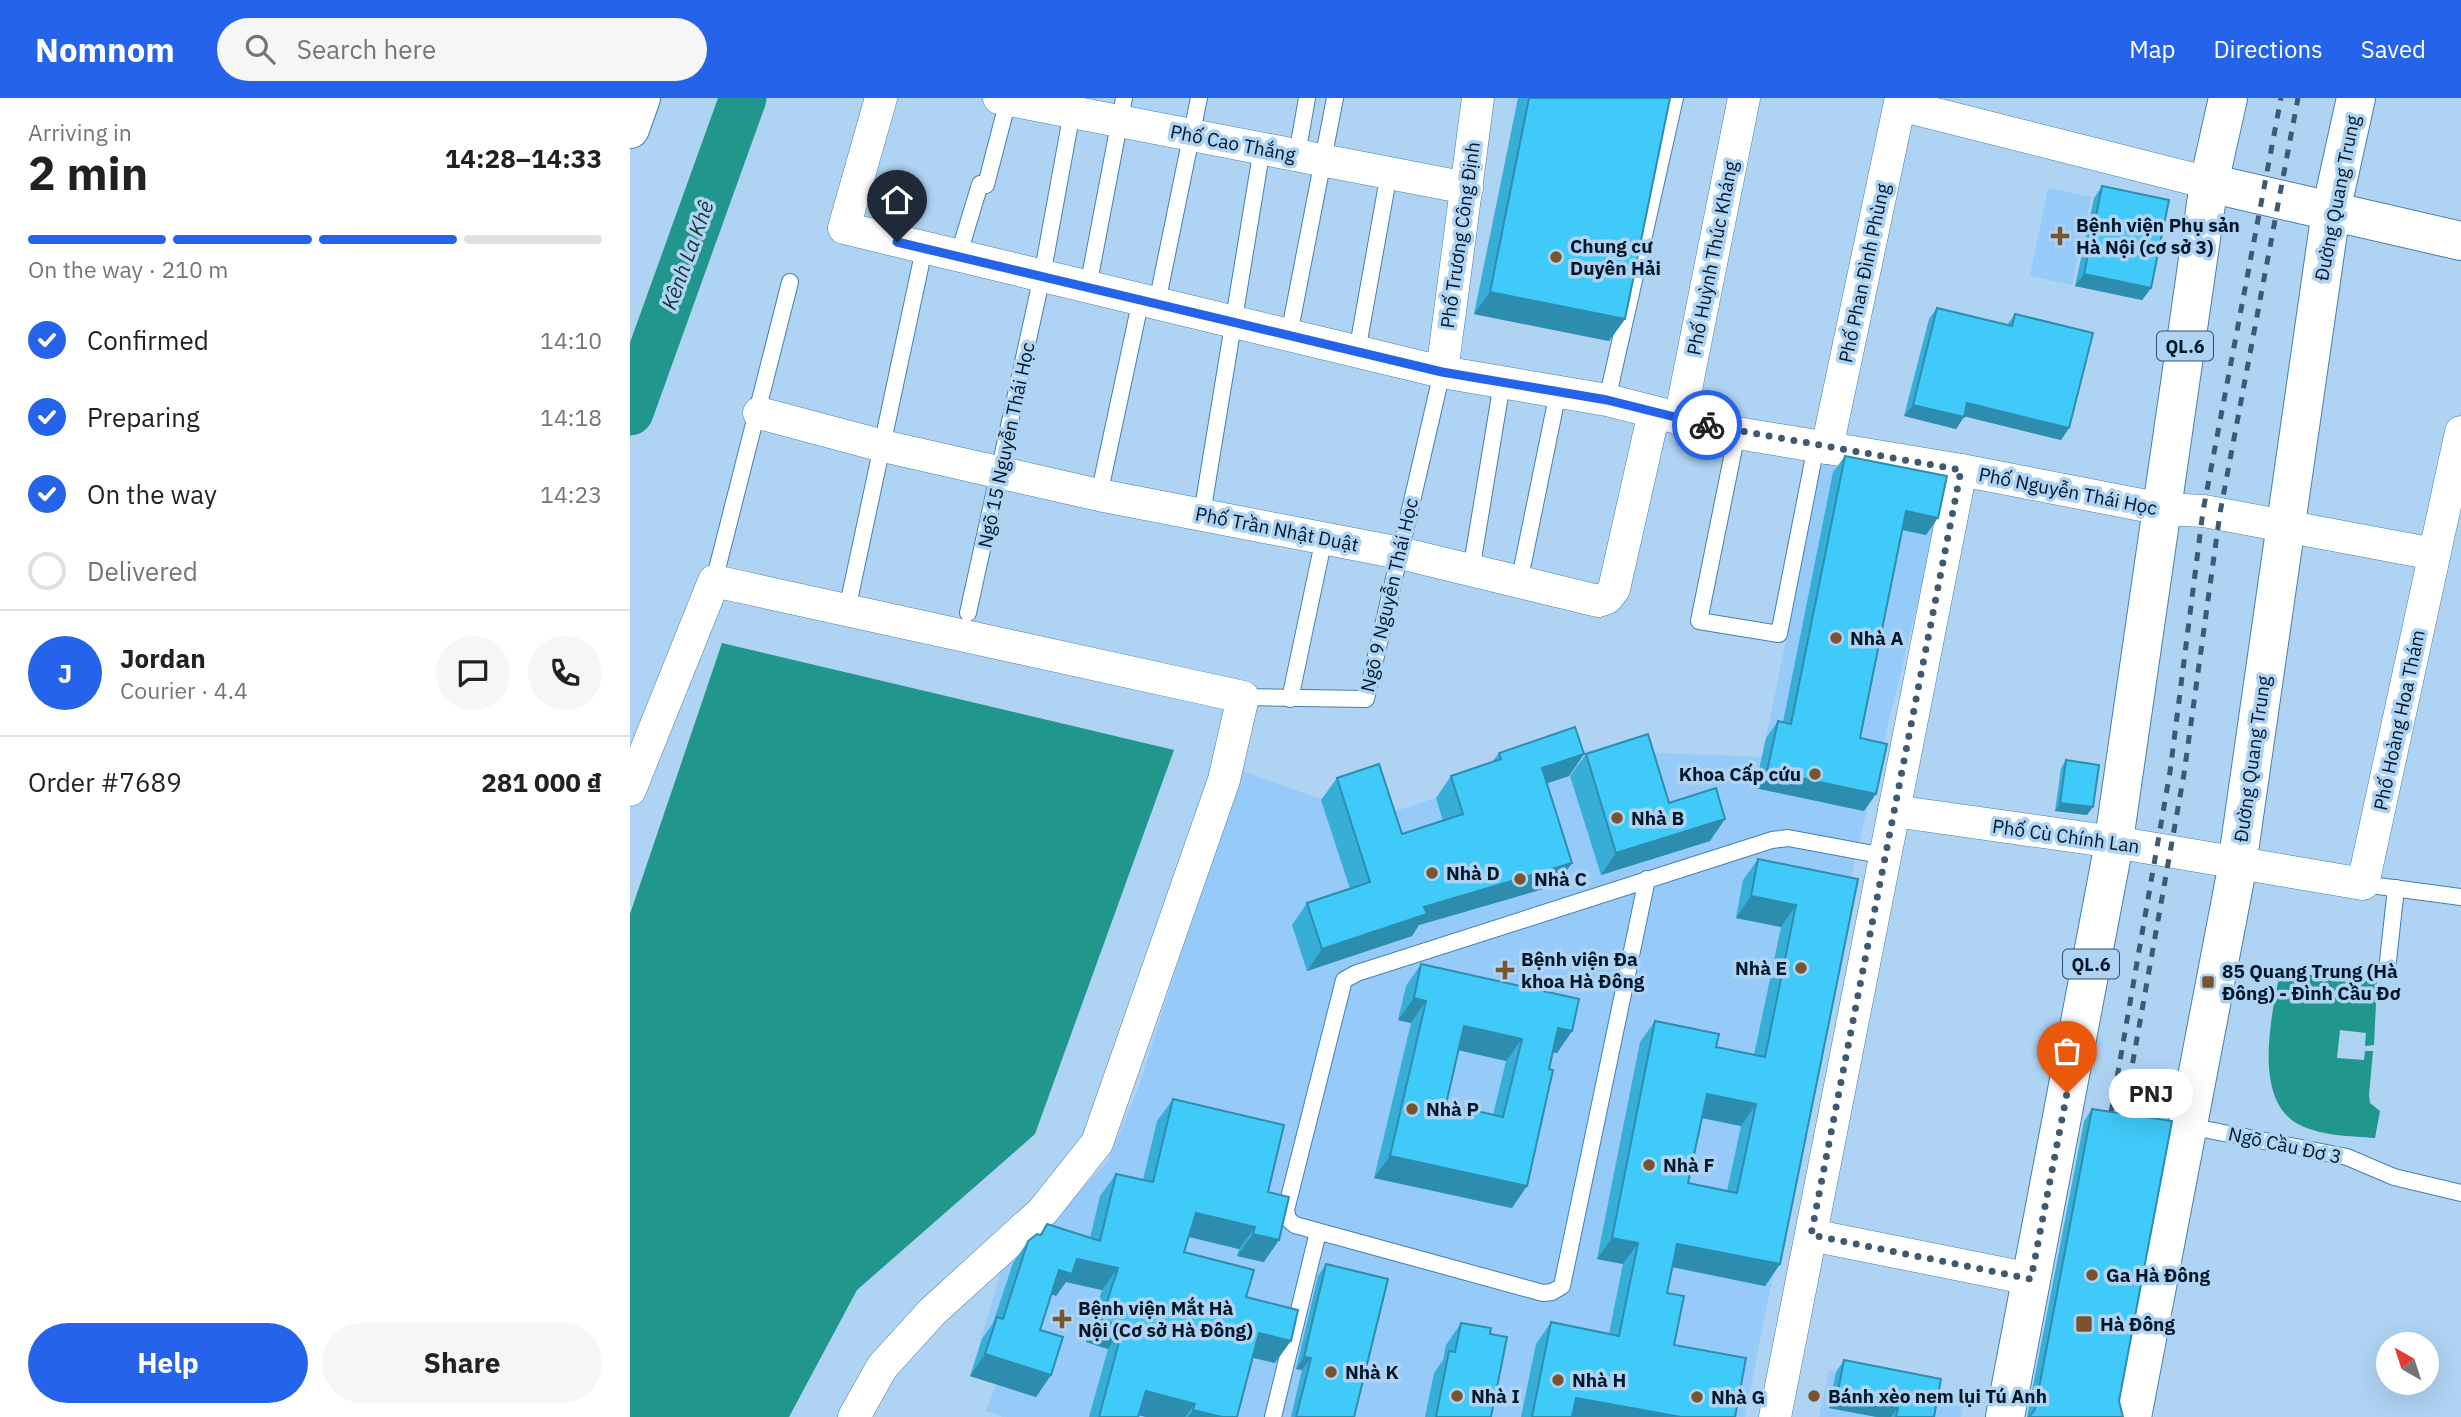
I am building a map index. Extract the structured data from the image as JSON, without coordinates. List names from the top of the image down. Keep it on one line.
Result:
{"streets":{"main road":["Đường Quang Trung","QL.6"],"street":["Phố Cao Thắng","Phố Trương Công Định","Phố Huỳnh Thúc Kháng","Phố Phan Đình Phùng","Phố Nguyễn Thái Học","Phố Trần Nhật Duật","Phố Hoàng Hoa Thám","Phố Cù Chính Lan"],"lane":["Ngõ 15 Nguyễn Thái Học","Ngõ 9 Nguyễn Thái Học","Ngõ Cầu Đơ 3"]},"crossings":[["Phố Cao Thắng","Phố Trương Công Định"],["Phố Cao Thắng","Ngõ 15 Nguyễn Thái Học"],["Đường Quang Trung","Phố Nguyễn Thái Học"],["Đường Quang Trung","Phố Cù Chính Lan"],["Đường Quang Trung","Ngõ Cầu Đơ 3"],["Phố Trương Công Định","Phố Nguyễn Thái Học"],["Phố Trương Công Định","Ngõ 9 Nguyễn Thái Học"],["Phố Huỳnh Thúc Kháng","Phố Nguyễn Thái Học"],["Phố Huỳnh Thúc Kháng","Phố Trần Nhật Duật"],["Phố Phan Đình Phùng","Phố Nguyễn Thái Học"],["QL.6","Phố Nguyễn Thái Học"],["QL.6","Phố Cù Chính Lan"],["Ngõ 15 Nguyễn Thái Học","Phố Nguyễn Thái Học"],["Ngõ 15 Nguyễn Thái Học","Phố Trần Nhật Duật"],["Phố Nguyễn Thái Học","Phố Trần Nhật Duật"],["Phố Nguyễn Thái Học","Ngõ 9 Nguyễn Thái Học"],["Phố Nguyễn Thái Học","Phố Hoàng Hoa Thám"],["Phố Trần Nhật Duật","Ngõ 9 Nguyễn Thái Học"]],"water":["Kênh La Khê"],"places":{"health":["Bệnh viện Phụ sản Hà Nội (cơ sở 3)","Bệnh viện Đa khoa Hà Đông","Bệnh viện Mắt Hà Nội (Cơ sở Hà Đông)"],"other":["Chung cư Duyên Hải","Nhà A","Khoa Cấp cứu","Nhà B","Nhà D","Nhà C","Nhà E","PNJ","Nhà P","Nhà F","Ga Hà Đông","Nhà K","Nhà H","Nhà I","Bánh xèo nem lụi Tú Anh","Nhà G"],"transit":["85 Quang Trung (Hà Đông) - Đình Cầu Đơ","Hà Đông"]},"north":"top left","page":{"header":"Nomnom","search":"Search here","nav":["Map","Directions","Saved"],"heading":["2 min","Arriving in","14:28–14:33"],"panel":["Jordan","Courier · 4.4","Order #7689","281 000 ₫"],"bar":"On the way · 210 m","list":[["Confirmed","14:10"],["Preparing","14:18"],["On the way","14:23"],"Delivered"],"round":"J","bubble":"PNJ","buttons":["Help","Share"]}}
